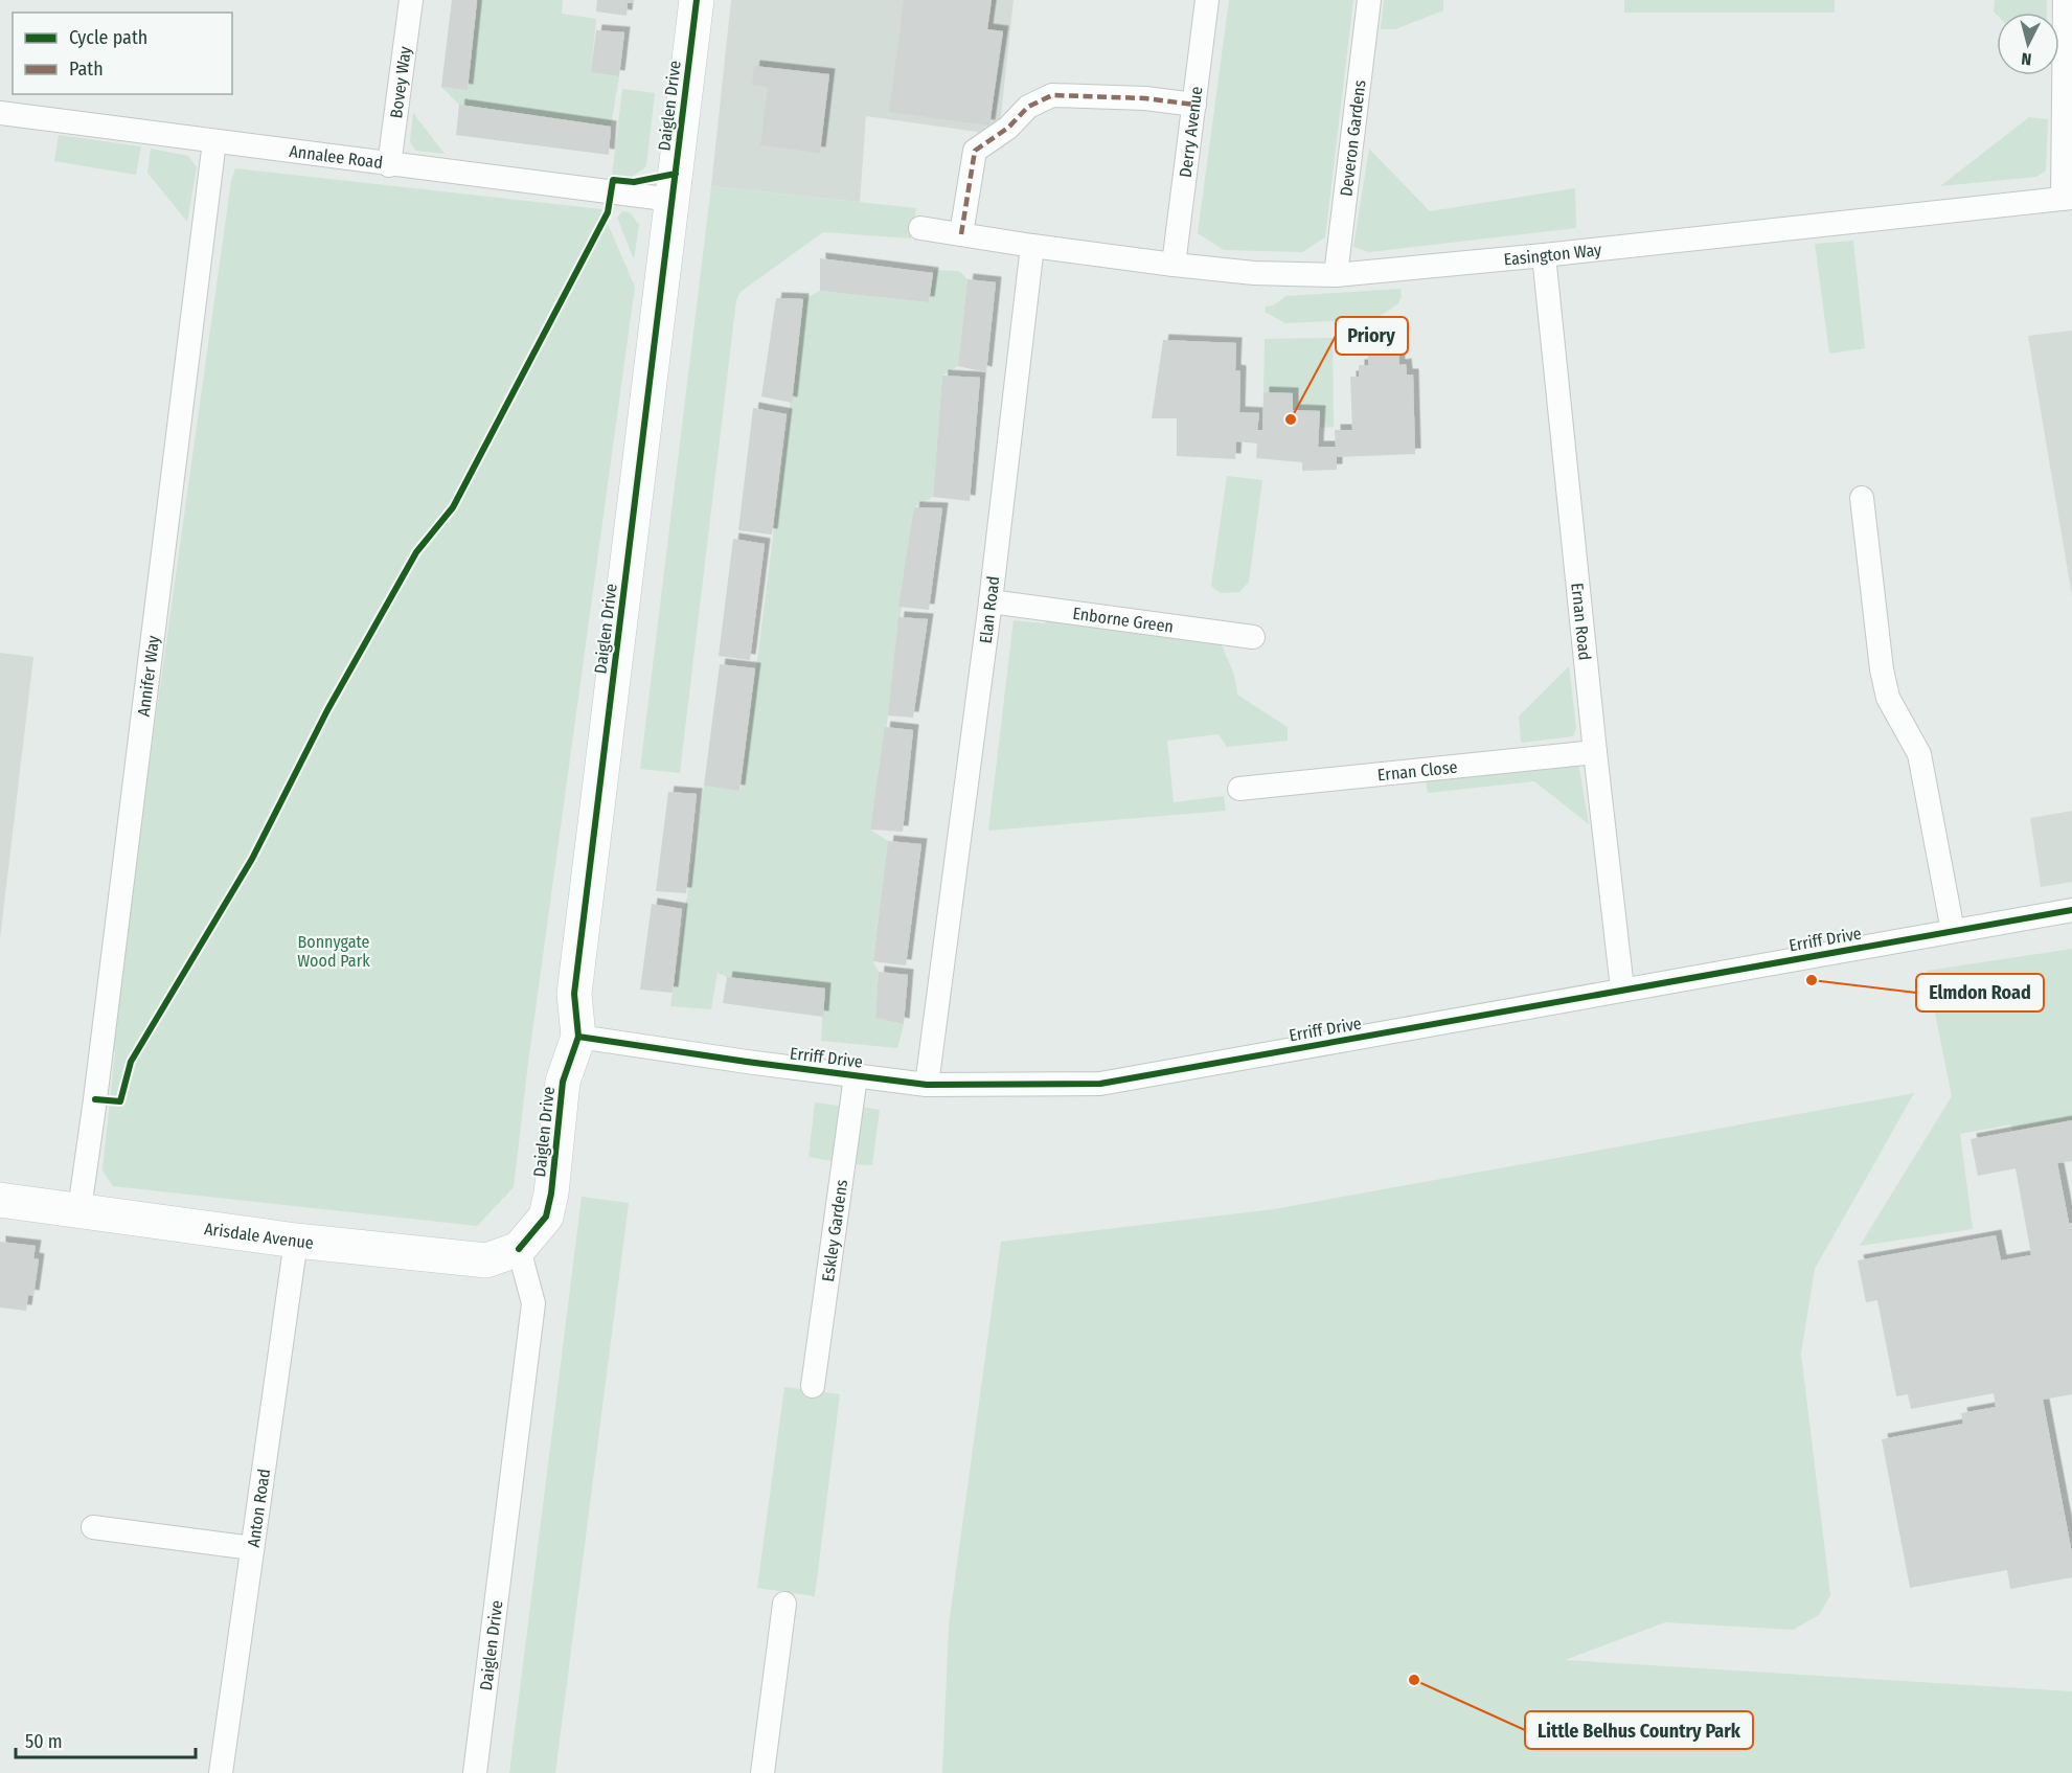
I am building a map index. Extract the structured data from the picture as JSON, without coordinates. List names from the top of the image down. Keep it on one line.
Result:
{"streets":{"street":["Bovey Way","Daiglen Drive","Derry Avenue","Deveron Gardens","Annalee Road","Easington Way","Elan Road","Enborne Green","Ernan Road","Annifer Way","Ernan Close","Erriff Drive","Eskley Gardens","Arisdale Avenue","Anton Road"]},"crossings":[["Bovey Way","Annalee Road"],["Daiglen Drive","Annalee Road"],["Daiglen Drive","Erriff Drive"],["Daiglen Drive","Arisdale Avenue"],["Derry Avenue","Easington Way"],["Deveron Gardens","Easington Way"],["Annalee Road","Annifer Way"],["Easington Way","Elan Road"],["Easington Way","Ernan Road"],["Elan Road","Enborne Green"],["Elan Road","Erriff Drive"],["Ernan Road","Ernan Close"],["Ernan Road","Erriff Drive"],["Annifer Way","Arisdale Avenue"],["Erriff Drive","Eskley Gardens"],["Arisdale Avenue","Anton Road"]],"parks":["Bonnygate Wood Park"],"places":["Priory","Elmdon Road","Little Belhus Country Park"],"legend":["Cycle path","Path"],"scale_bar":"50 m","north":"bottom"}
